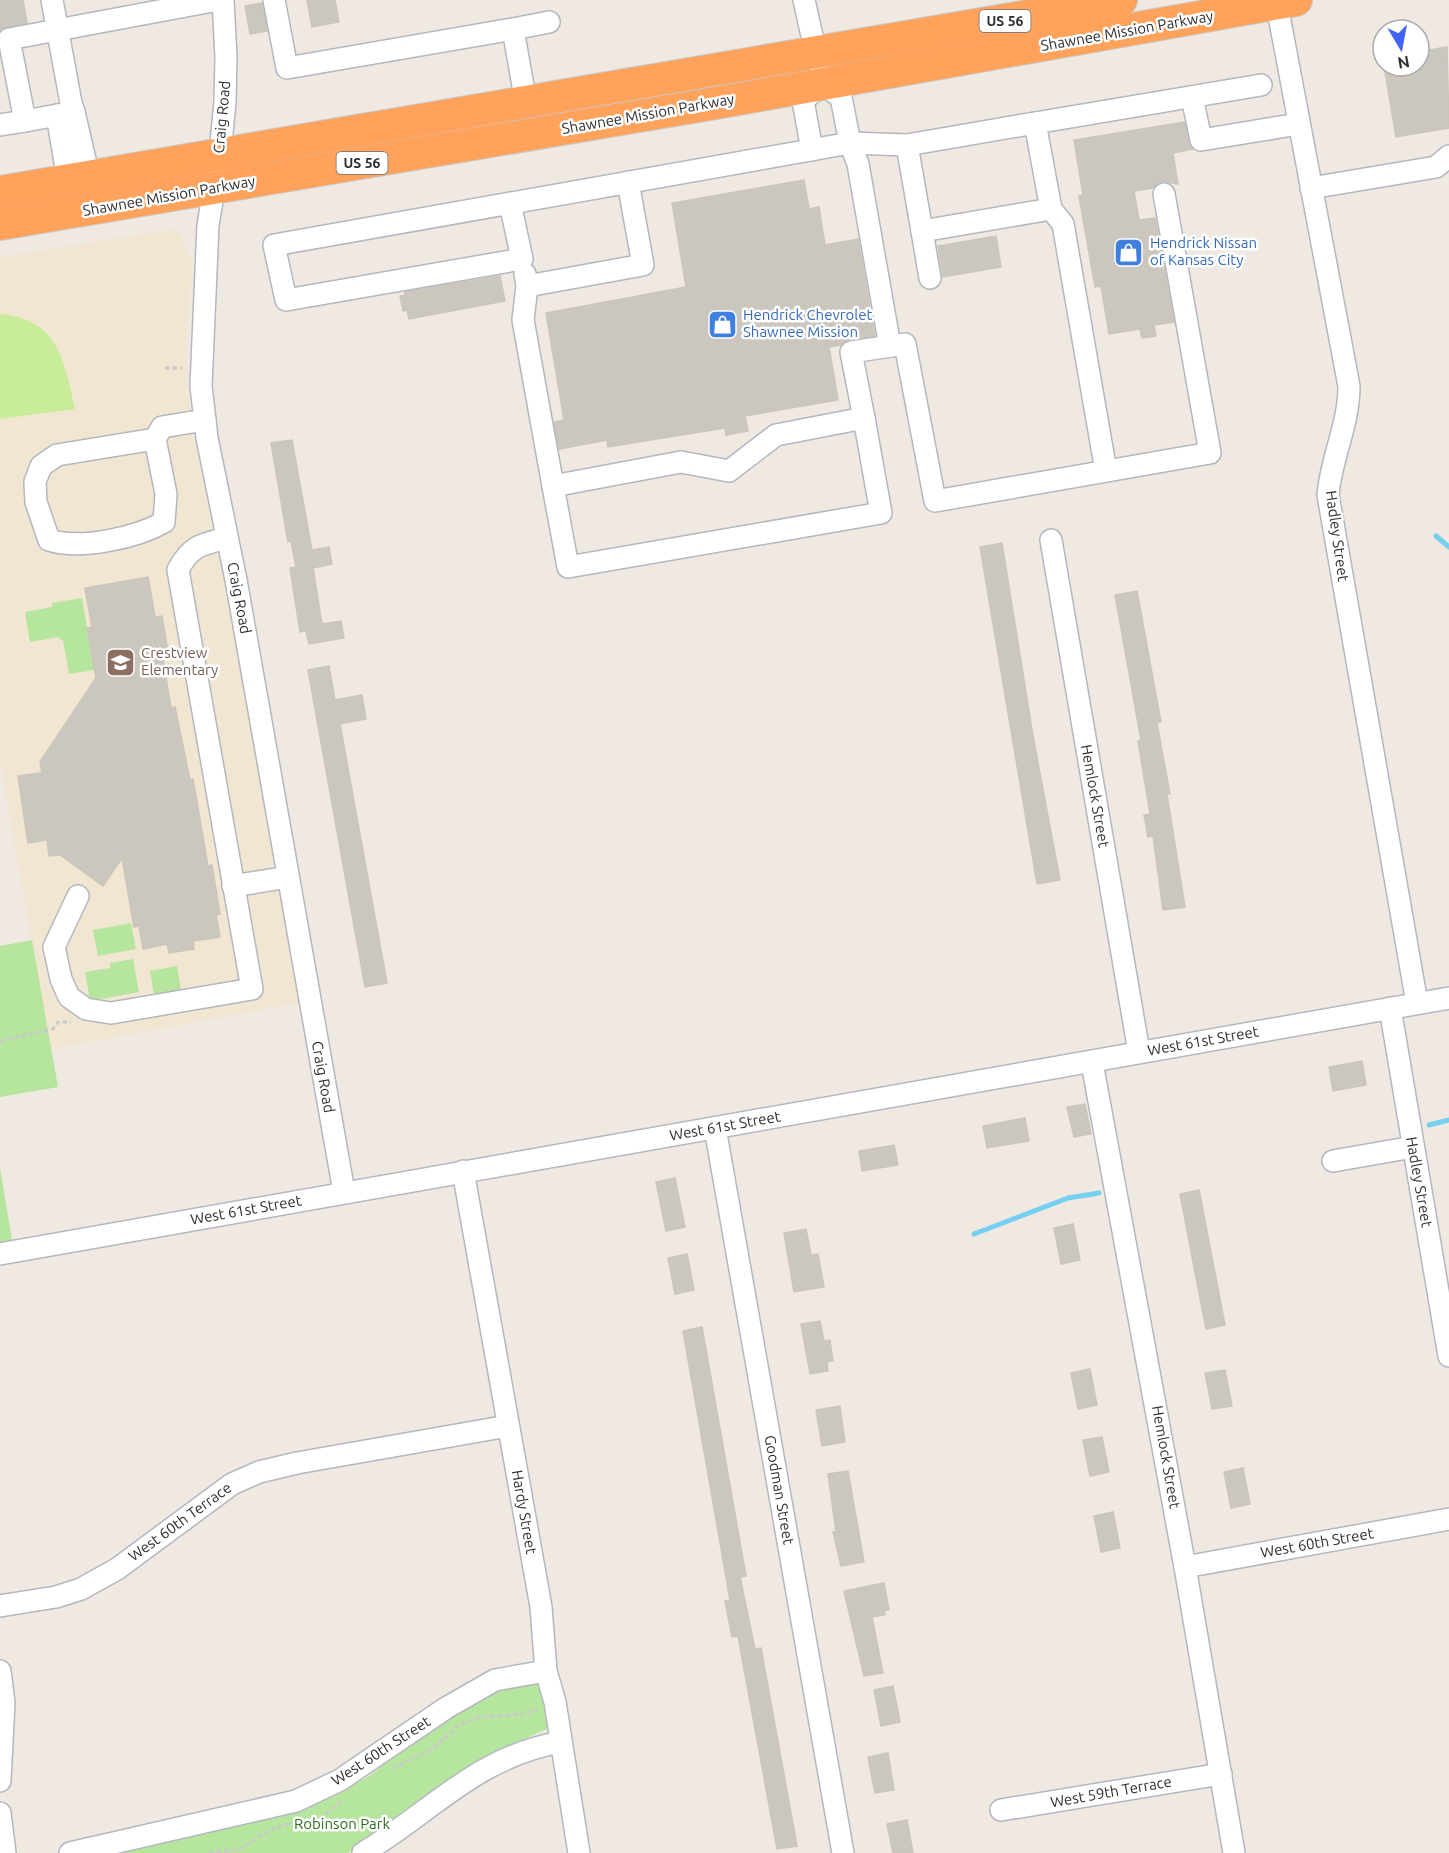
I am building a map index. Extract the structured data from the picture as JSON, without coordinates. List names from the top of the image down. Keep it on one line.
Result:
{"streets":{"highway":["US 56","Shawnee Mission Parkway"],"street":["Craig Road","Hadley Street","Hemlock Street","West 61st Street","Goodman Street","Hardy Street","West 60th Terrace","West 60th Street","West 59th Terrace"]},"crossings":[["Shawnee Mission Parkway","Craig Road"],["Shawnee Mission Parkway","Hadley Street"],["Craig Road","West 61st Street"],["Hadley Street","West 61st Street"],["Hemlock Street","West 61st Street"],["Hemlock Street","West 60th Street"],["Hemlock Street","West 59th Terrace"],["West 61st Street","Goodman Street"],["West 61st Street","Hardy Street"],["Hardy Street","West 60th Terrace"],["Hardy Street","West 60th Street"]],"parks":["Robinson Park"],"places":{"shop":["Hendrick Nissan of Kansas City","Hendrick Chevrolet Shawnee Mission"],"school or university":["Crestview Elementary"]},"north":"bottom"}
